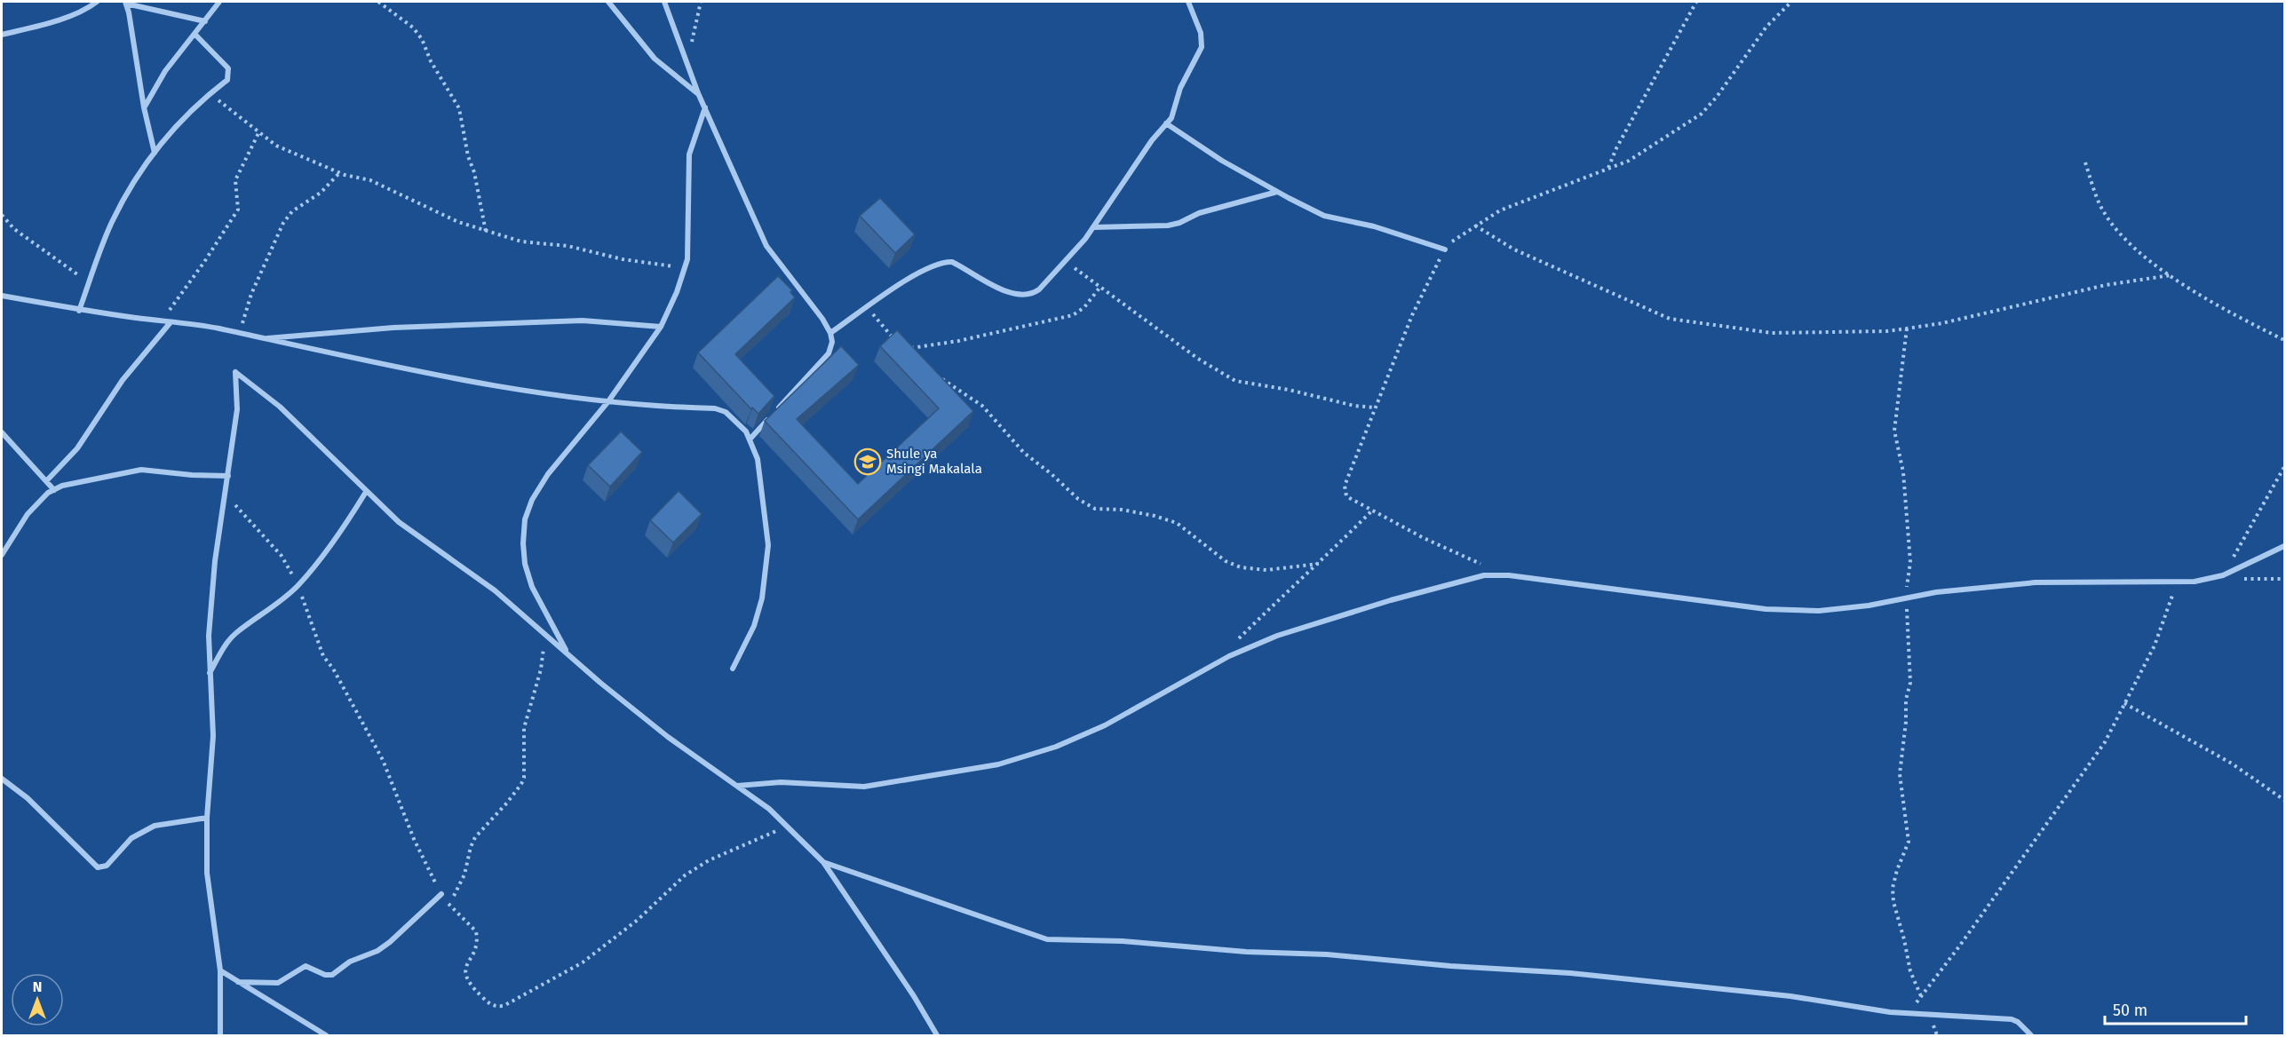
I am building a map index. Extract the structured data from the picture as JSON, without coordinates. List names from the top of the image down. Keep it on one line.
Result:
{"places":{"school or university":["Shule ya Msingi Makalala"]},"scale_bar":"50 m","north":"top"}
